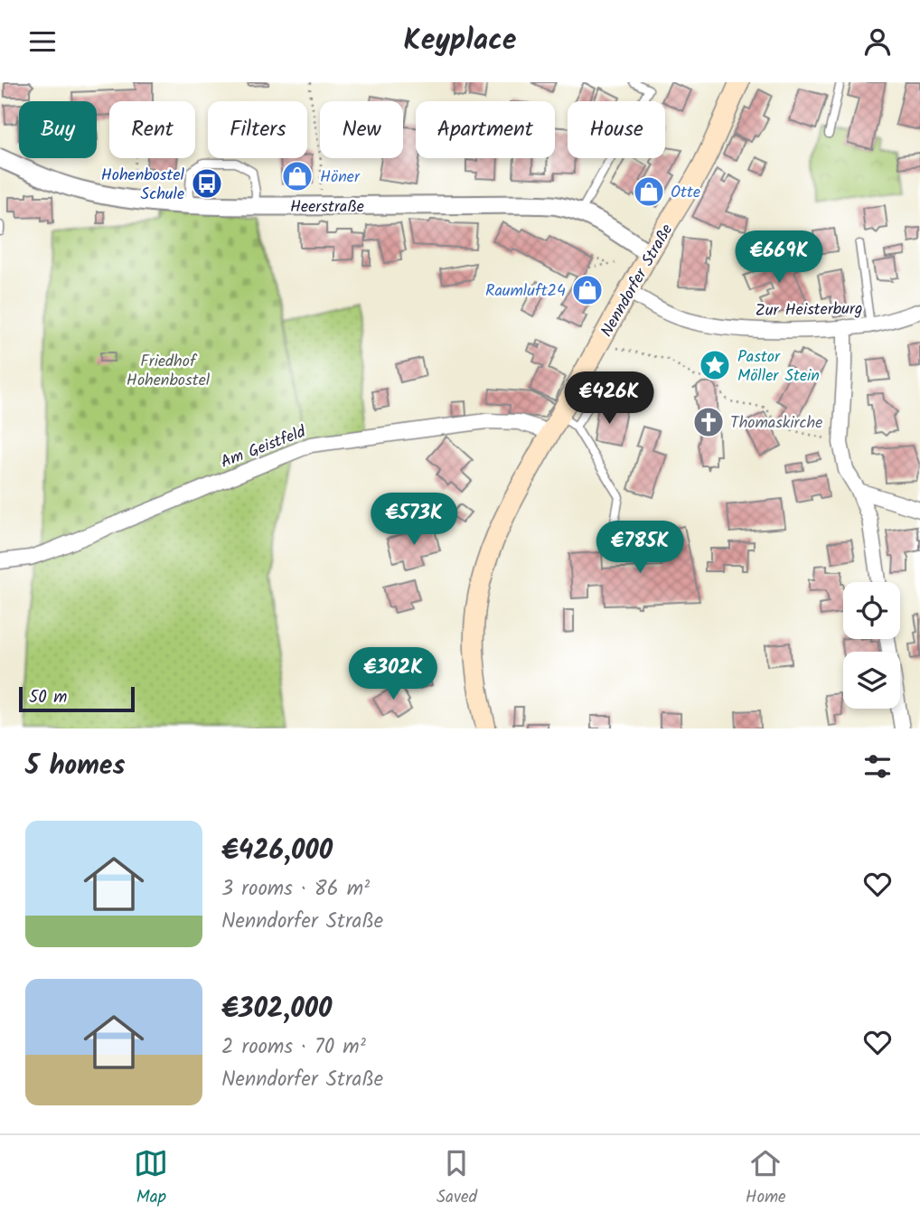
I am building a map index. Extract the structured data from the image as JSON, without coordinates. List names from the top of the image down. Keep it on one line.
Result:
{"streets":{"main road":["Nenndorfer Straße"],"street":["Heerstraße","Zur Heisterburg","Am Geistfeld"]},"crossings":[["Heerstraße","Nenndorfer Straße"],["Nenndorfer Straße","Zur Heisterburg"],["Nenndorfer Straße","Am Geistfeld"]],"parks":["Friedhof Hohenbostel"],"places":{"shop":["Höner","Otte","Raumluft24"],"bus stop":["Hohenbostel Schule"],"place":["Pastor Möller Stein"],"church":["Thomaskirche"]},"scale_bar":"50 m","page":{"header":"Keyplace","chip":["Buy","Rent","Filters","New","Apartment","House"],"price":["€669K","€426K","€573K","€785K","€302K"],"scale":"50 m","heading":"5 homes","list":[{"name":"€426,000","note":"3 rooms · 86 m² · Nenndorfer Straße"},{"name":"€302,000","note":"2 rooms · 70 m² · Nenndorfer Straße"}],"tabs":["Map","Saved","Home"]}}
